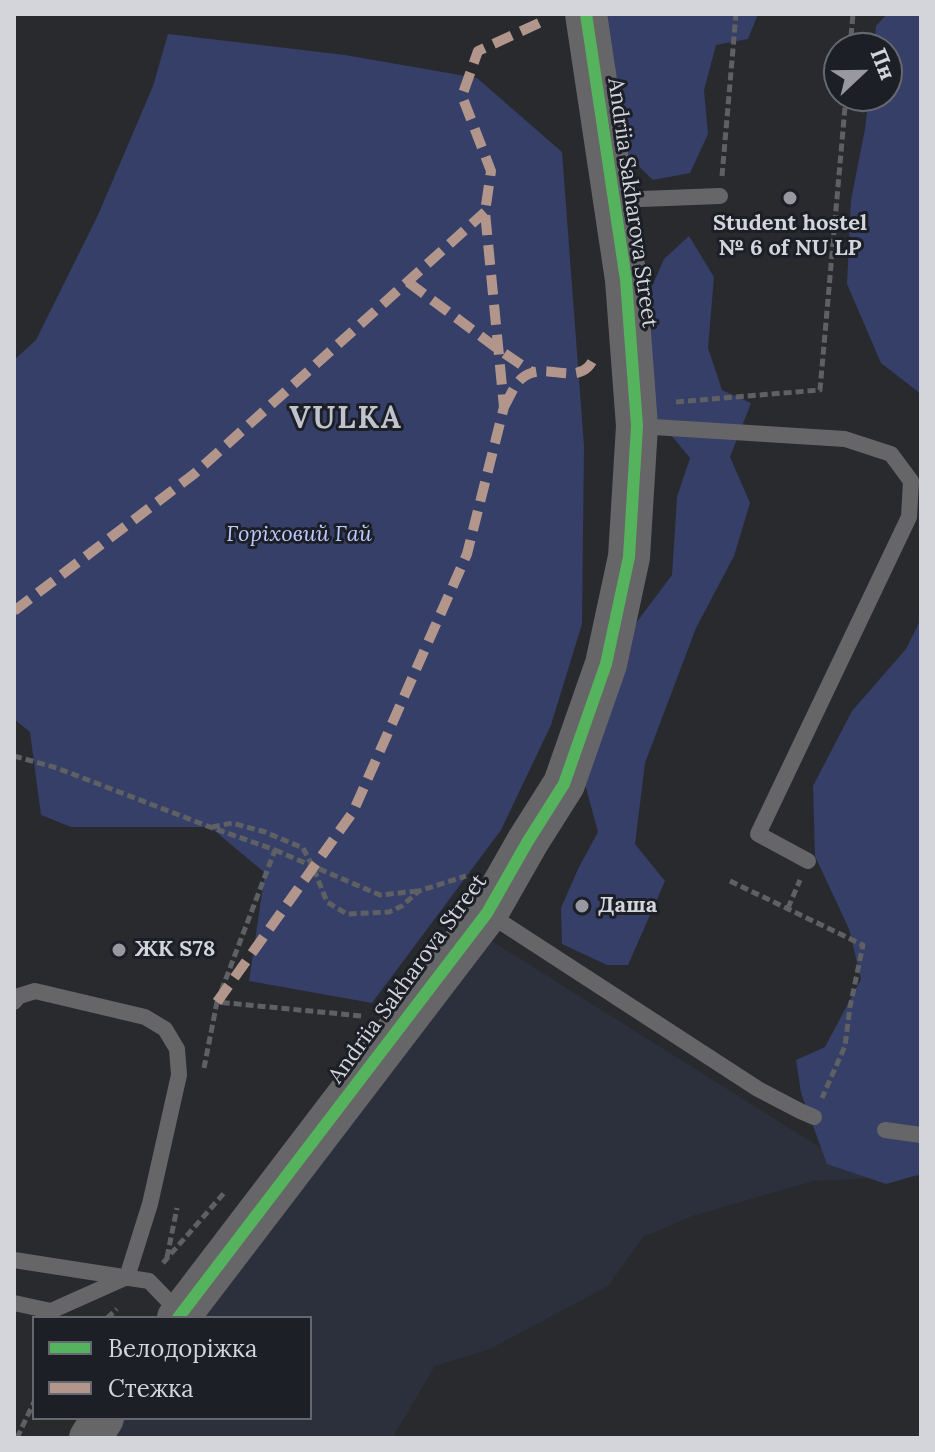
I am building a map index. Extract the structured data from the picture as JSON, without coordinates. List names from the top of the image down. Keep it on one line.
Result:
{"streets":{"street":["Andriia Sakharova Street"]},"districts":["VULKA"],"parks":["Горіховий Гай"],"places":["Student hostel № 6 of NU LP","Даша","ЖК S78"],"legend":["Велодоріжка","Стежка"],"north":"right"}
